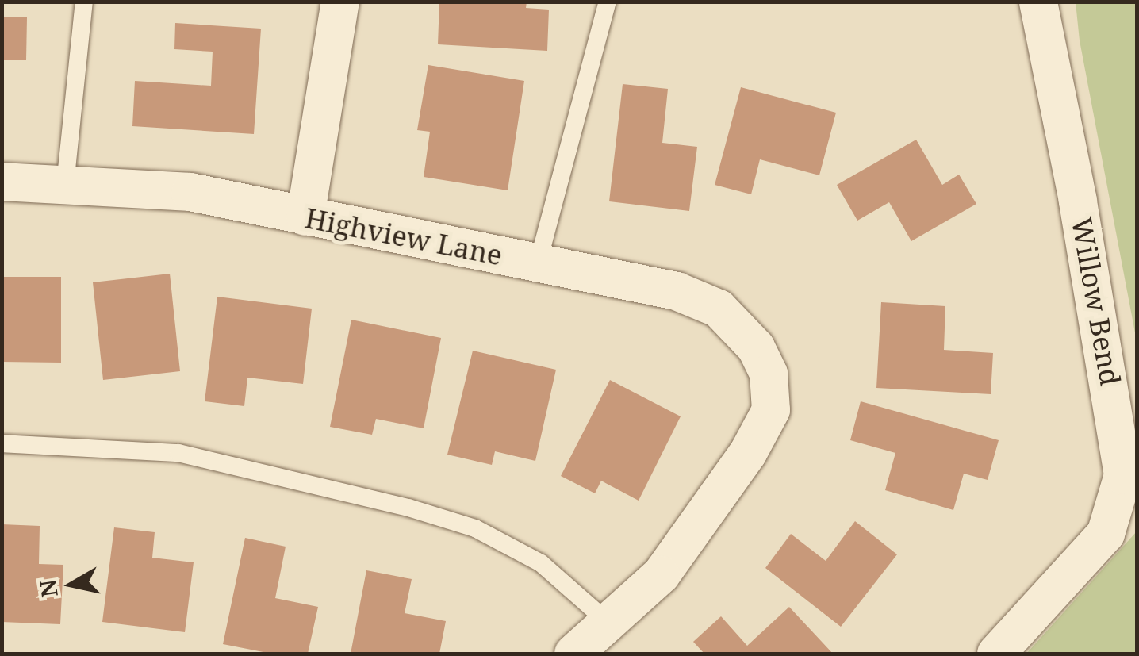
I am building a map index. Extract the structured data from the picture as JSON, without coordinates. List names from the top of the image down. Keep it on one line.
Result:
{"streets":{"street":["Highview Lane","Willow Bend"]},"north":"left"}
